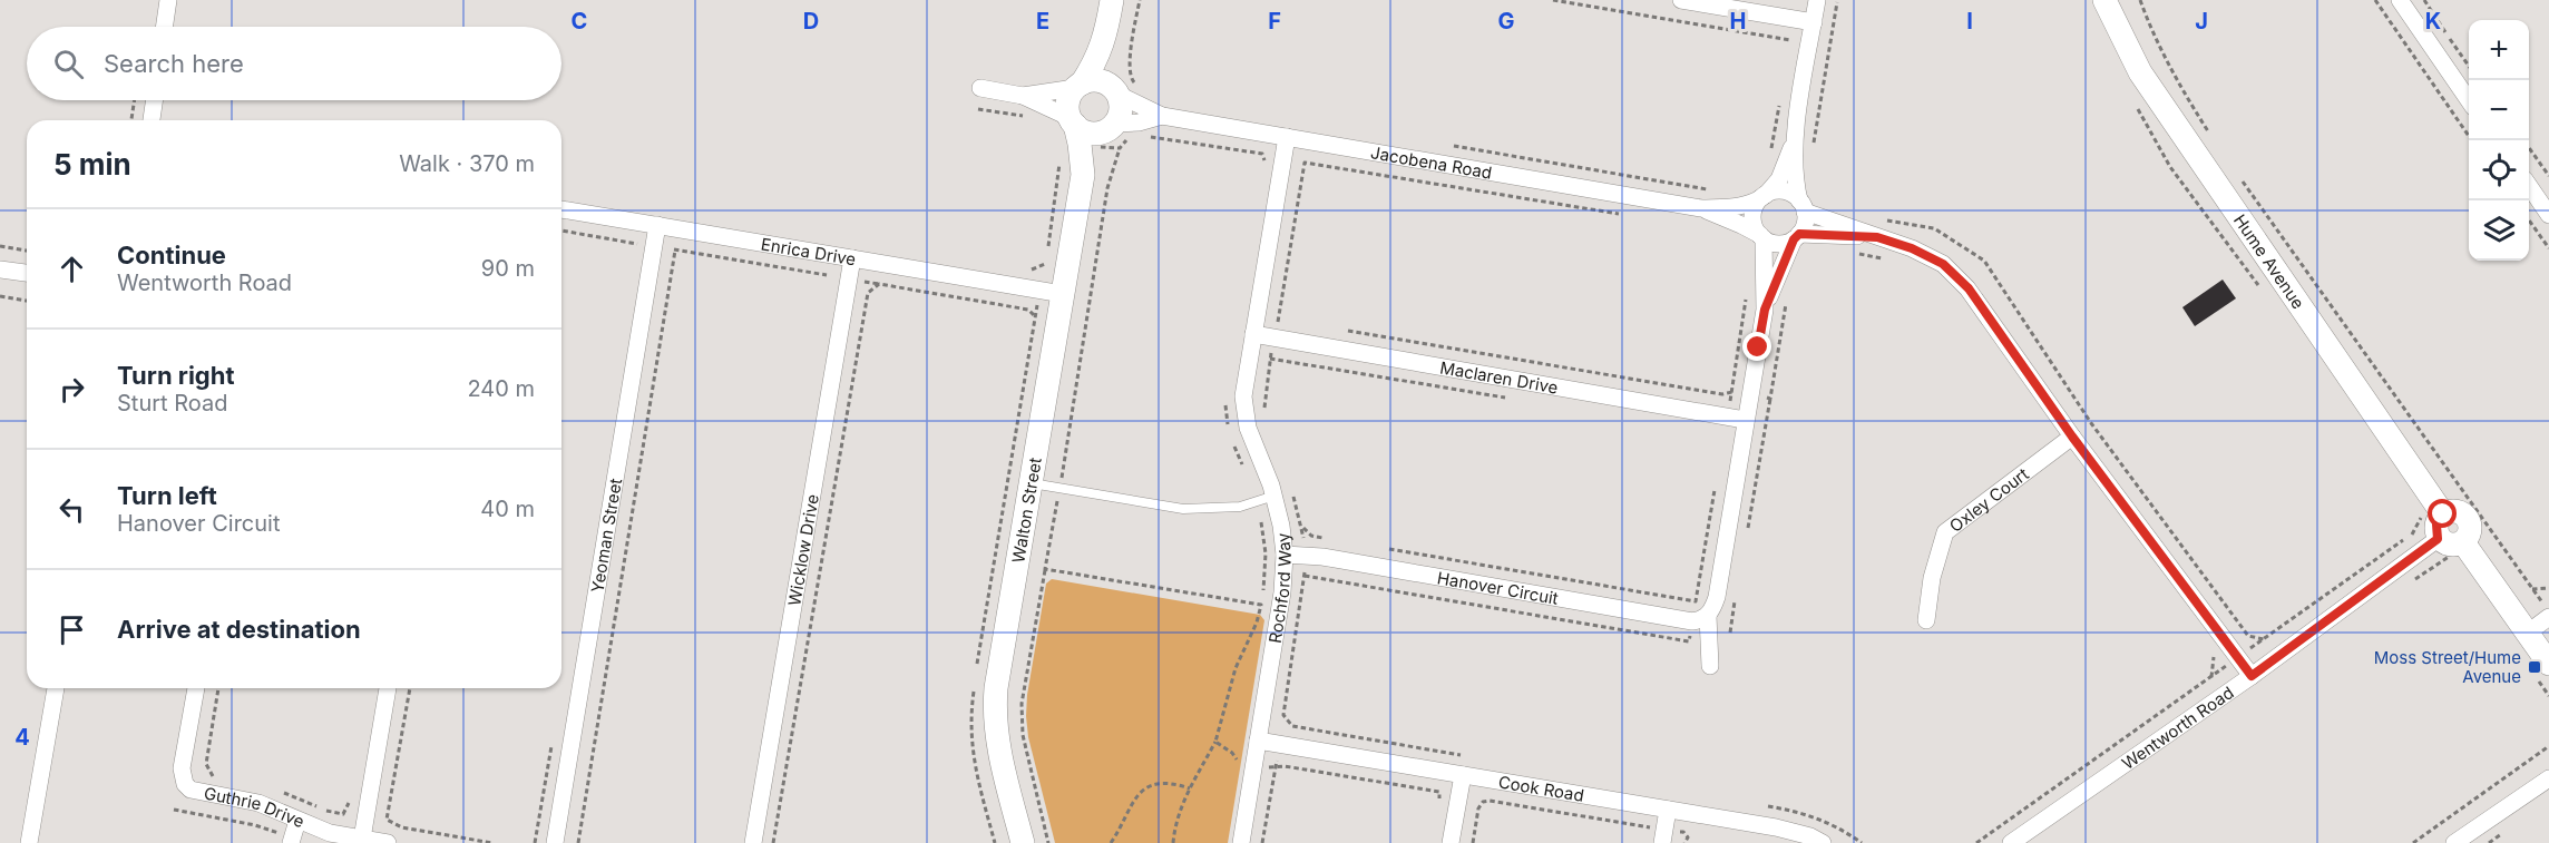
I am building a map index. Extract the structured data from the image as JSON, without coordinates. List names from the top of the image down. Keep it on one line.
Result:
{"streets":{"street":["Jacobena Road","Enrica Drive","Hume Avenue","Maclaren Drive","Oxley Court","Walton Street","Yeoman Street","Wicklow Drive","Rochford Way","Hanover Circuit","Wentworth Road","Cook Road","Guthrie Drive"]},"crossings":[["Jacobena Road","Walton Street"],["Jacobena Road","Rochford Way"],["Enrica Drive","Walton Street"],["Enrica Drive","Yeoman Street"],["Enrica Drive","Wicklow Drive"],["Maclaren Drive","Rochford Way"],["Rochford Way","Hanover Circuit"],["Rochford Way","Cook Road"]],"places":{"transit":["Moss Street/Hume Avenue"]},"page":{"map_buttons":["+","−"],"search":"Search here","heading":["5 min","Walk · 370 m"],"list":[["Continue","Wentworth Road","90 m"],["Turn right","Sturt Road","240 m"],["Turn left","Hanover Circuit","40 m"],"Arrive at destination"]},"grid":{"columns":["C","D","E","F","G","H","I","J","K"],"rows":["4"]}}
